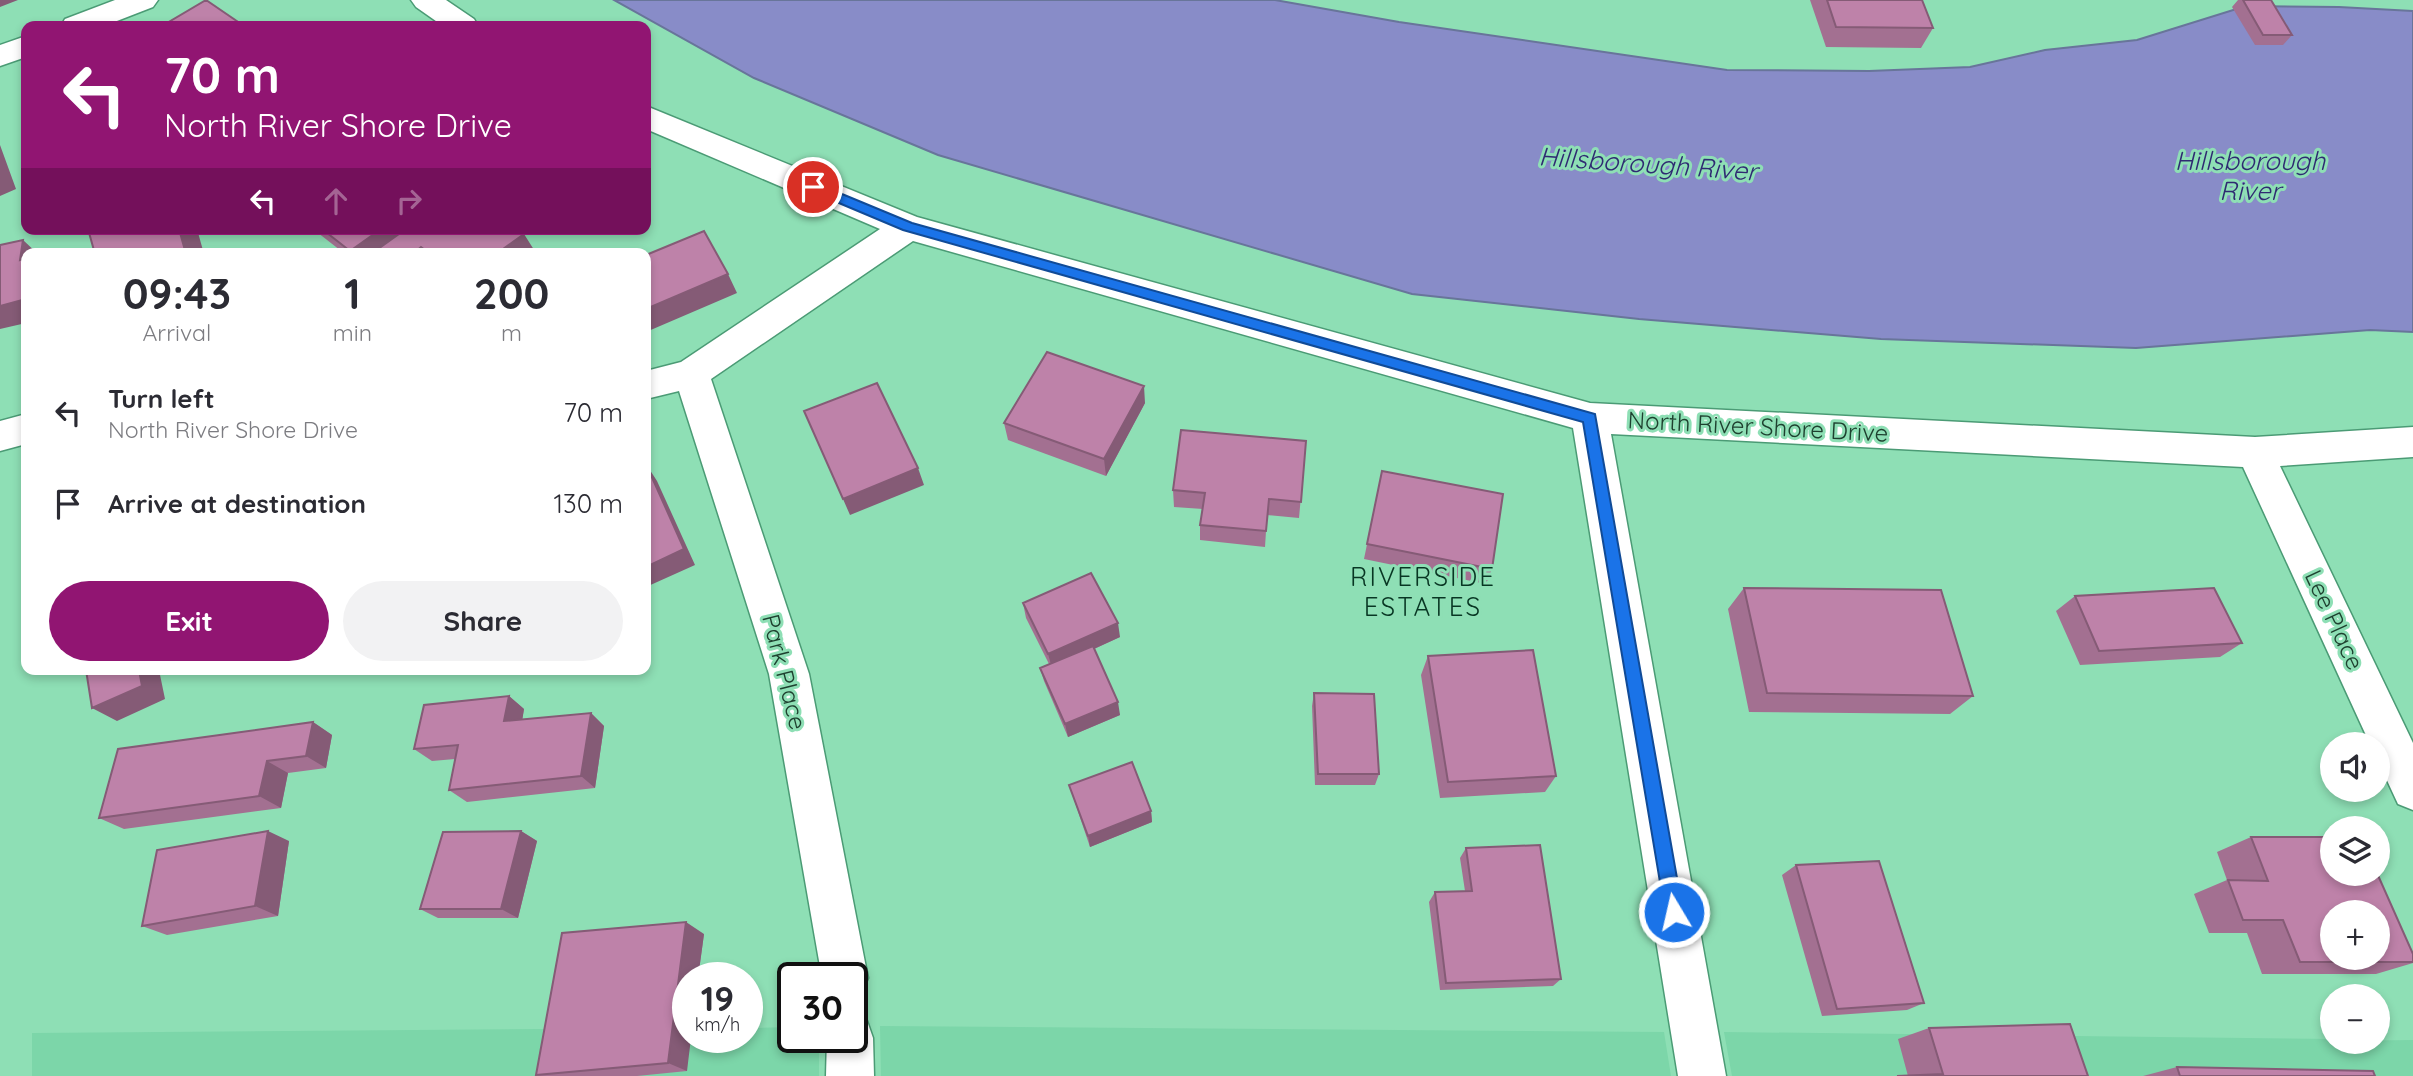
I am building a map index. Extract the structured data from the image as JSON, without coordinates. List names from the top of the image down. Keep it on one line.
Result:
{"streets":{"street":["North River Shore Drive","Lee Place","Park Place"]},"crossings":[["North River Shore Drive","Lee Place"]],"districts":["RIVERSIDE ESTATES"],"water":["Hillsborough River"],"page":{"turn":["70 m","North River Shore Drive"],"eta":["09:43","Arrival","1","min","200","m"],"list":[{"name":"Turn left","note":"North River Shore Drive","value":"70 m"},{"name":"Arrive at destination","value":"130 m"}],"buttons":["Exit","Share"],"map_buttons":["+","−"],"speed":"19 km/h","limit":"30"}}
